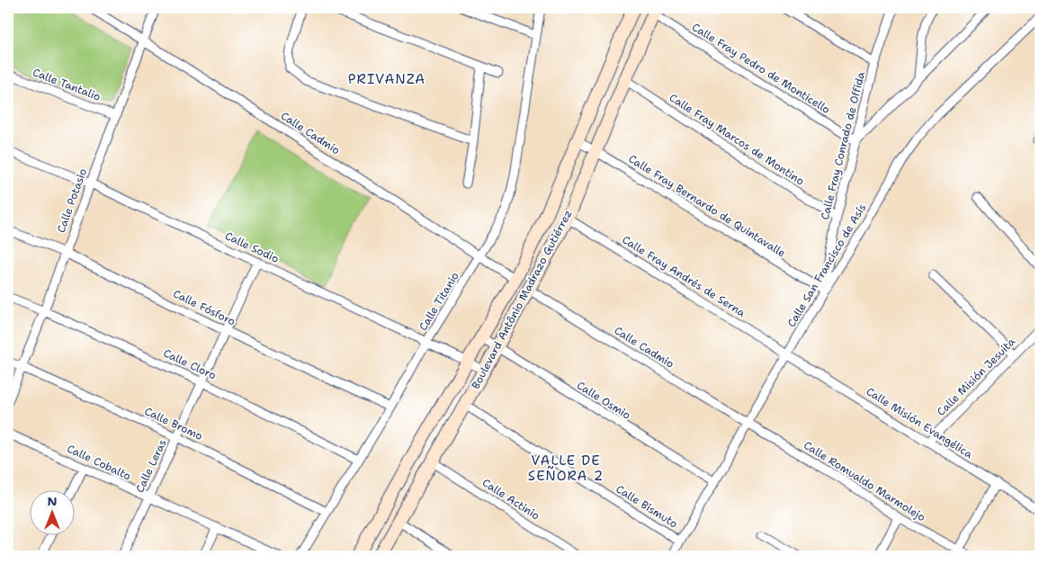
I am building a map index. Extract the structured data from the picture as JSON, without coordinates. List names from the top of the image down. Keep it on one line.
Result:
{"streets":{"street":["Calle Fray Pedro de Monticello","Calle Tantalio","Calle Cadmio","Calle Fray Marcos de Montino","Calle Fray Conrado de Offida","Calle Potasio","Calle Fray Bernardo de Quintavalle","Calle Sodio","Calle San Francisco de Asís","Calle Fray Andrés de Serna","Boulevard Antônio Madrazo Gutiérrez","Calle Titanio","Calle Fósforo","Calle Cloro","Calle Misión Jesuita","Calle Osmio","Calle Misión Evangélica","Calle Bromo","Calle Cobalto","Calle Leras","Calle Romualdo Marmolejo","Calle Actinio","Calle Bismuto"]},"crossings":[["Calle Fray Pedro de Monticello","Calle Fray Conrado de Offida"],["Calle Fray Pedro de Monticello","Boulevard Antônio Madrazo Gutiérrez"],["Calle Tantalio","Calle Potasio"],["Calle Cadmio","Calle Potasio"],["Calle Cadmio","Calle San Francisco de Asís"],["Calle Cadmio","Boulevard Antônio Madrazo Gutiérrez"],["Calle Cadmio","Calle Titanio"],["Calle Cadmio","Calle Romualdo Marmolejo"],["Calle Fray Marcos de Montino","Calle Fray Conrado de Offida"],["Calle Fray Marcos de Montino","Boulevard Antônio Madrazo Gutiérrez"],["Calle Fray Conrado de Offida","Calle Fray Bernardo de Quintavalle"],["Calle Fray Conrado de Offida","Calle San Francisco de Asís"],["Calle Potasio","Calle Sodio"],["Calle Potasio","Calle Fósforo"],["Calle Potasio","Calle Cloro"],["Calle Potasio","Calle Bromo"],["Calle Fray Bernardo de Quintavalle","Calle San Francisco de Asís"],["Calle Fray Bernardo de Quintavalle","Boulevard Antônio Madrazo Gutiérrez"],["Calle Sodio","Boulevard Antônio Madrazo Gutiérrez"],["Calle Sodio","Calle Titanio"],["Calle Sodio","Calle Leras"],["Calle San Francisco de Asís","Calle Fray Andrés de Serna"],["Calle San Francisco de Asís","Calle Osmio"],["Calle San Francisco de Asís","Calle Misión Evangélica"],["Calle San Francisco de Asís","Calle Romualdo Marmolejo"],["Calle San Francisco de Asís","Calle Bismuto"],["Calle Fray Andrés de Serna","Boulevard Antônio Madrazo Gutiérrez"],["Calle Fray Andrés de Serna","Calle Misión Evangélica"],["Boulevard Antônio Madrazo Gutiérrez","Calle Osmio"],["Boulevard Antônio Madrazo Gutiérrez","Calle Actinio"],["Boulevard Antônio Madrazo Gutiérrez","Calle Bismuto"],["Calle Titanio","Calle Fósforo"],["Calle Titanio","Calle Cloro"],["Calle Titanio","Calle Bromo"],["Calle Fósforo","Calle Leras"],["Calle Cloro","Calle Leras"],["Calle Misión Jesuita","Calle Misión Evangélica"],["Calle Bromo","Calle Leras"],["Calle Cobalto","Calle Leras"]],"districts":["PRIVANZA","VALLE DE SEÑORA 2"],"north":"top"}
